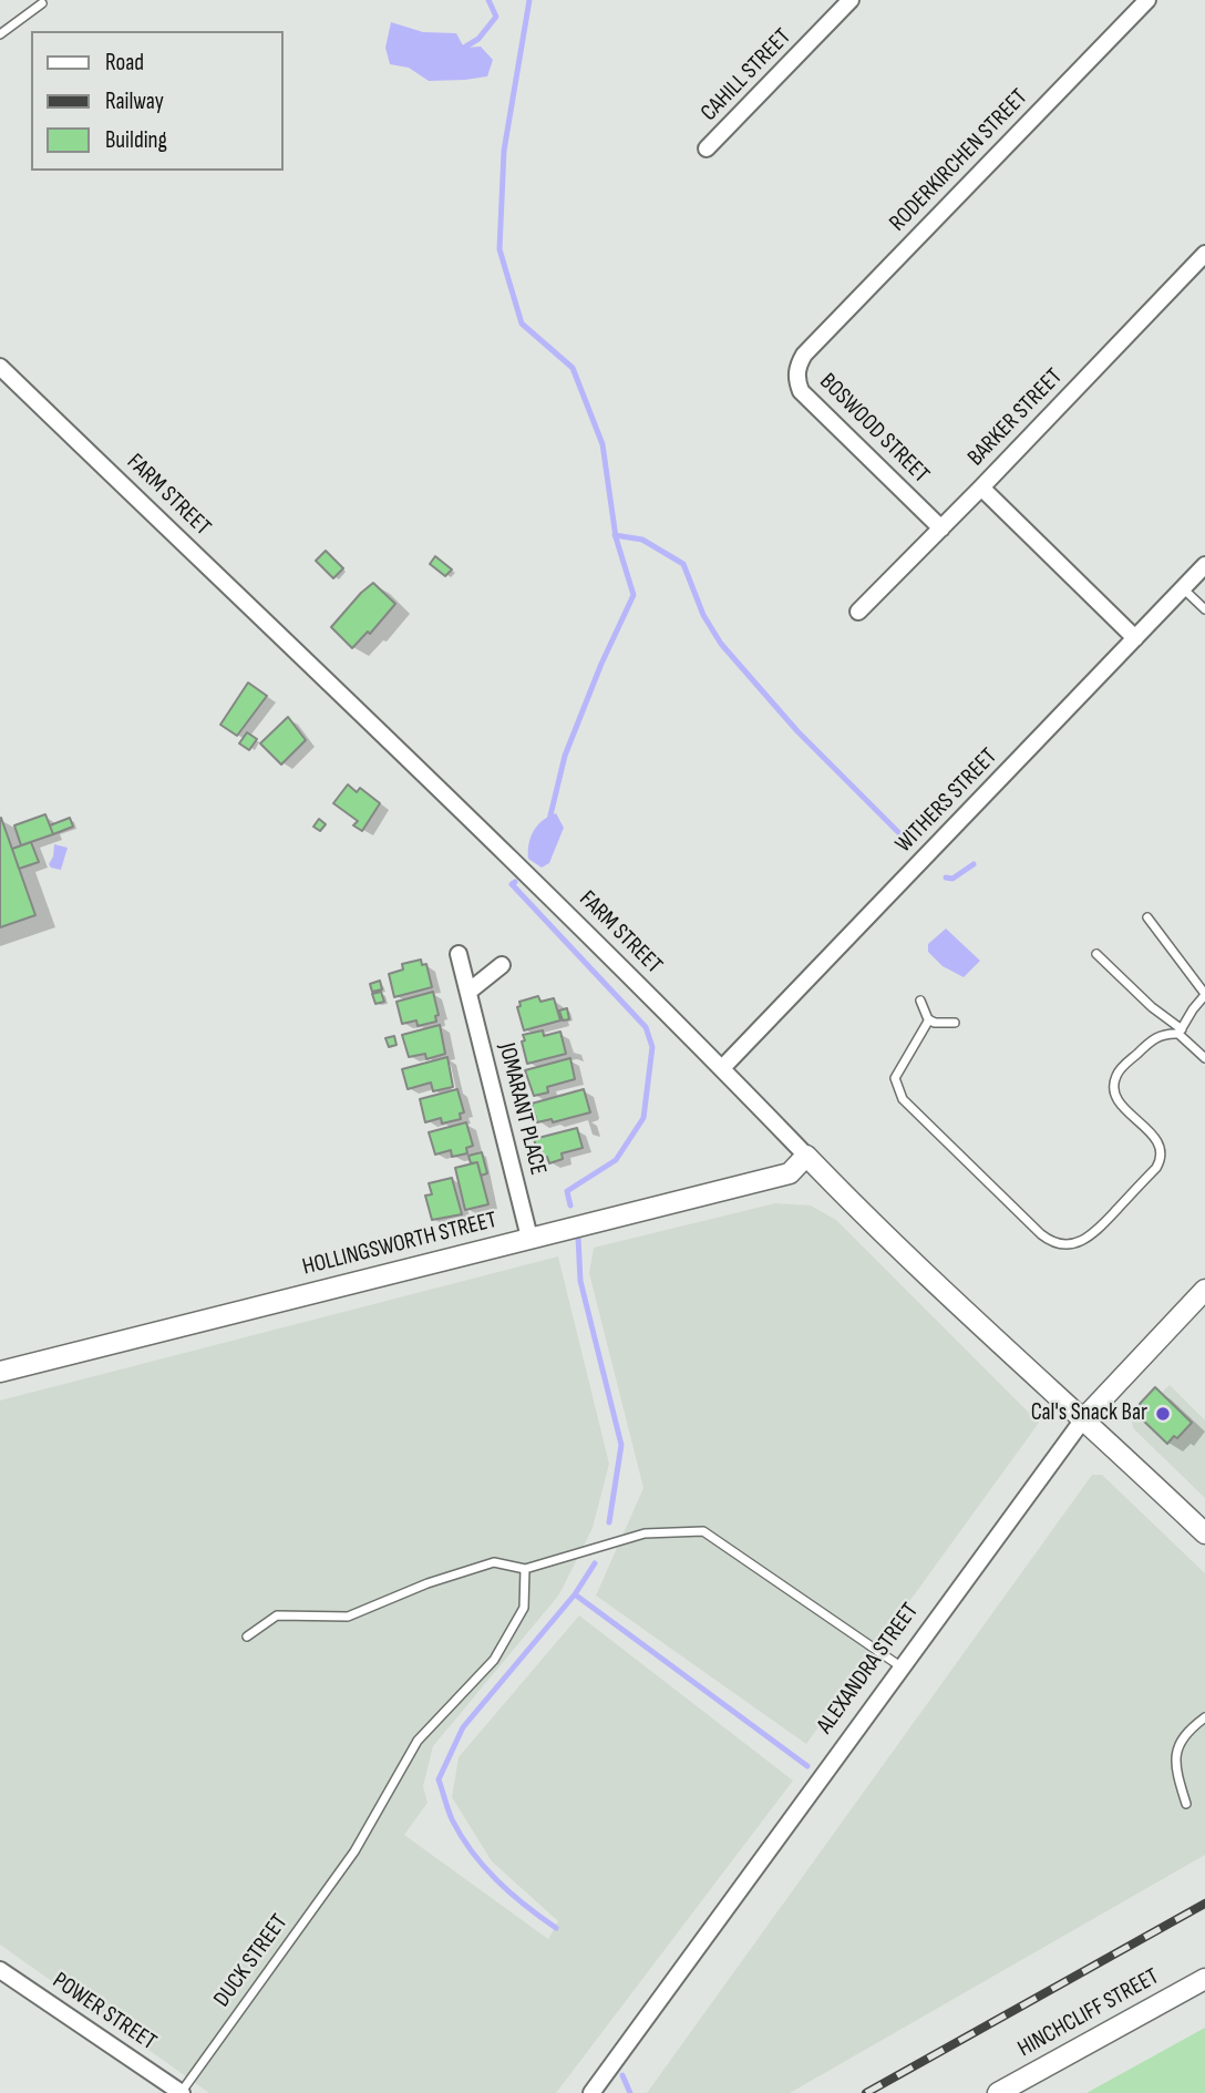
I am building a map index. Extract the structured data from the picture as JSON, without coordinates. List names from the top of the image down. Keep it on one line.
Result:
{"streets":{"street":["CAHILL STREET","RODERKIRCHEN STREET","BARKER STREET","BOSWOOD STREET","FARM STREET","WITHERS STREET","JOMARANT PLACE","HOLLINGSWORTH STREET","ALEXANDRA STREET","POWER STREET","HINCHCLIFF STREET"],"lane":["DUCK STREET"]},"crossings":[["RODERKIRCHEN STREET","BOSWOOD STREET"],["BARKER STREET","BOSWOOD STREET"],["FARM STREET","WITHERS STREET"],["FARM STREET","HOLLINGSWORTH STREET"],["FARM STREET","ALEXANDRA STREET"],["JOMARANT PLACE","HOLLINGSWORTH STREET"],["DUCK STREET","POWER STREET"]],"places":["Cal's Snack Bar"],"legend":["Road","Railway","Building"]}
